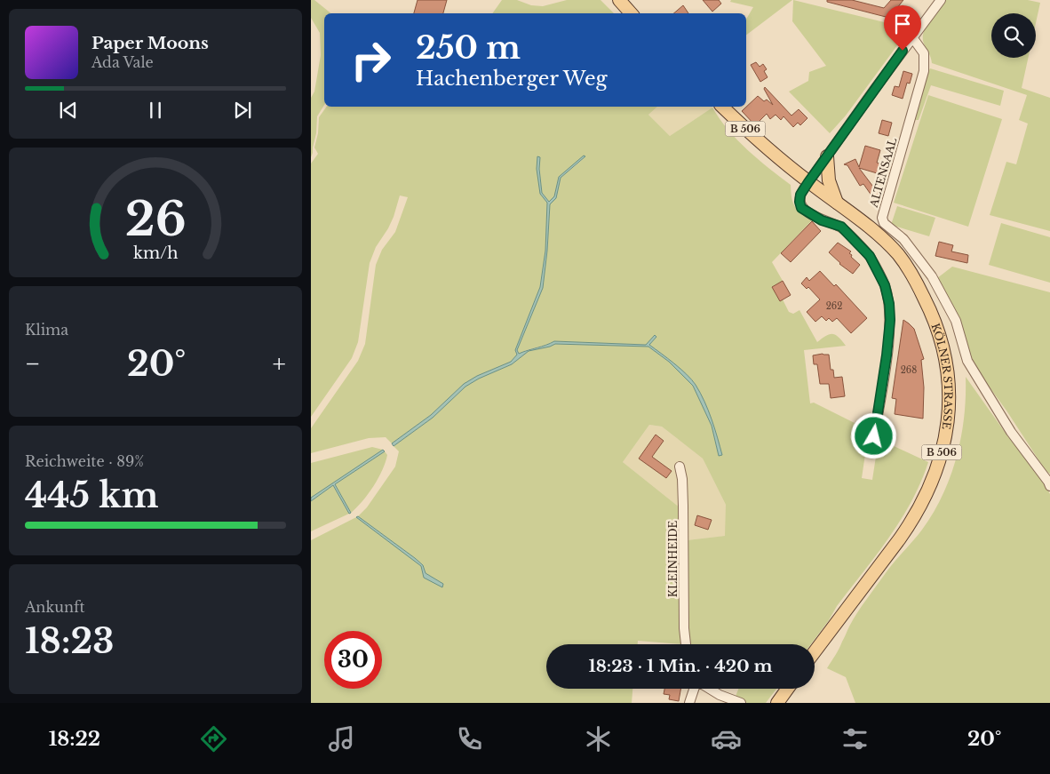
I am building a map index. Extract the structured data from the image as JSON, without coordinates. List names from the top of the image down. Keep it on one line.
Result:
{"streets":{"main road":["B 506","KÖLNER STRASSE"],"street":["ALTENSAAL","KLEINHEIDE"]},"house_numbers":["262","268"],"page":{"turn":["250 m","Hachenberger Weg"],"song":["Paper Moons","Ada Vale"],"tile":["Klima",["Reichweite · 89%","445 km"],["Ankunft","18:23"]],"heat":["−","20°","+"],"limit":"30","trip":"18:23 · 1 Min. · 420 m","tabs":["18:22","20°"],"gauge":["26","km/h"]}}
